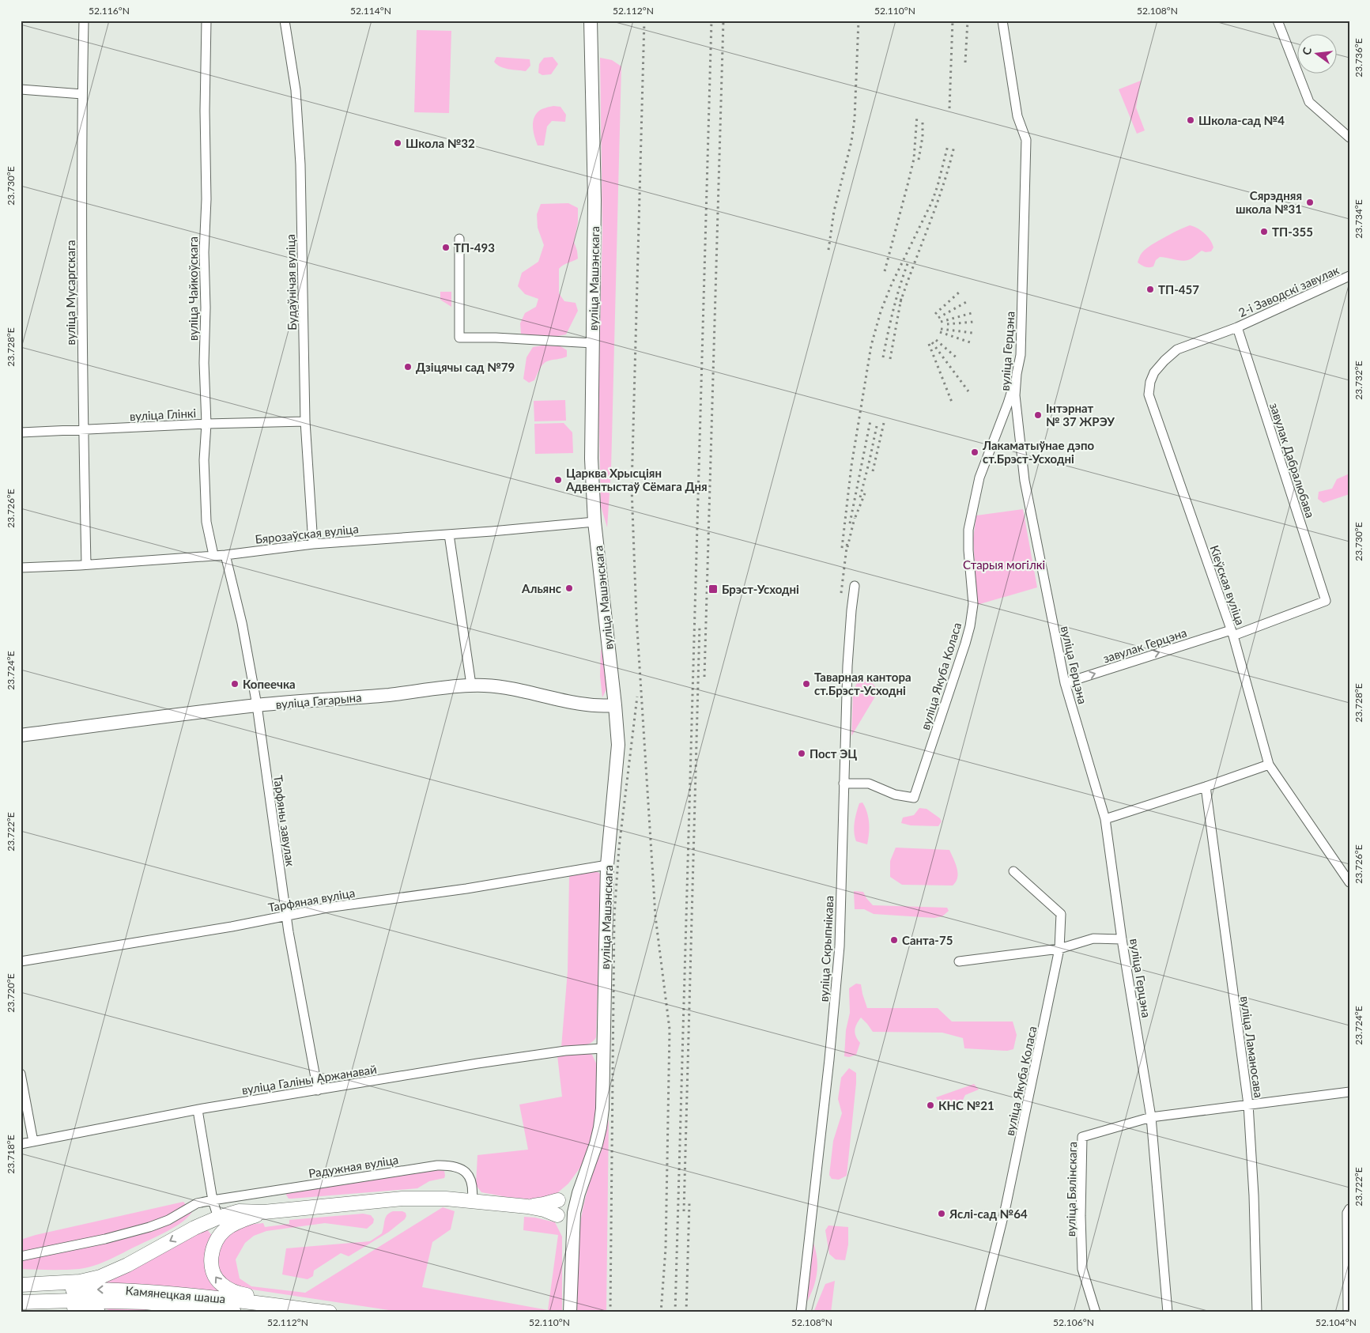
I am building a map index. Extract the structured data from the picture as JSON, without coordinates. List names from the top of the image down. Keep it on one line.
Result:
{"streets":{"main road":["вуліца Машэнскага","вуліца Гагарына","Камянецкая шаша"],"street":["Будаўнічая вуліца","вуліца Чайкоўскага","2-і Заводскі завулак","вуліца Мусаргскага","вуліца Герцэна","вуліца Глінкі","завулак Дабралюбава","Бярозаўская вуліца","Кіеўская вуліца","завулак Герцэна","вуліца Якуба Коласа","Тарфяны завулак","Тарфяная вуліца","вуліца Скрыпнікава","вуліца Ламаносава","вуліца Галіны Аржанавай","Радужная вуліца","вуліца Бялінскага"]},"crossings":[["вуліца Машэнскага","Бярозаўская вуліца"],["вуліца Машэнскага","вуліца Гагарына"],["вуліца Машэнскага","Тарфяная вуліца"],["вуліца Машэнскага","вуліца Галіны Аржанавай"],["Будаўнічая вуліца","вуліца Глінкі"],["Будаўнічая вуліца","Бярозаўская вуліца"],["вуліца Чайкоўскага","вуліца Глінкі"],["вуліца Чайкоўскага","Бярозаўская вуліца"],["2-і Заводскі завулак","завулак Дабралюбава"],["2-і Заводскі завулак","Кіеўская вуліца"],["вуліца Мусаргскага","вуліца Глінкі"],["вуліца Мусаргскага","Бярозаўская вуліца"],["вуліца Герцэна","завулак Герцэна"],["вуліца Герцэна","вуліца Якуба Коласа"],["вуліца Герцэна","вуліца Бялінскага"],["завулак Дабралюбава","Кіеўская вуліца"],["завулак Дабралюбава","завулак Герцэна"],["Бярозаўская вуліца","Тарфяны завулак"],["Кіеўская вуліца","завулак Герцэна"],["вуліца Якуба Коласа","вуліца Скрыпнікава"],["вуліца Гагарына","Тарфяны завулак"],["Тарфяны завулак","Тарфяная вуліца"],["Тарфяны завулак","вуліца Галіны Аржанавай"],["вуліца Ламаносава","вуліца Бялінскага"]],"one_way":["завулак Герцэна"],"parks":["Старыя могілкі"],"places":{"other":["Школа-сад №4","Школа №32","Сярэдняя школа №31","ТП-355","ТП-493","ТП-457","Дзіцячы сад №79","Інтэрнат № 37 ЖРЭУ","Лакаматыўнае дэпо ст.Брэст-Усходні","Царква Хрысціян Адвентыстаў Сёмага Дня","Альянс","Копеечка","Таварная кантора ст.Брэст-Усходні","Пост ЭЦ","Санта-75","КНС №21","Яслі-сад №64"],"transit":["Брэст-Усходні"]},"north":"left","coordinates":["52.116°N","52.114°N","52.112°N","52.110°N","52.108°N","23.736°E","23.730°E","23.734°E","23.728°E","23.732°E","23.726°E","23.724°E","23.722°E","23.720°E","23.718°E","52.106°N","52.104°N"]}
